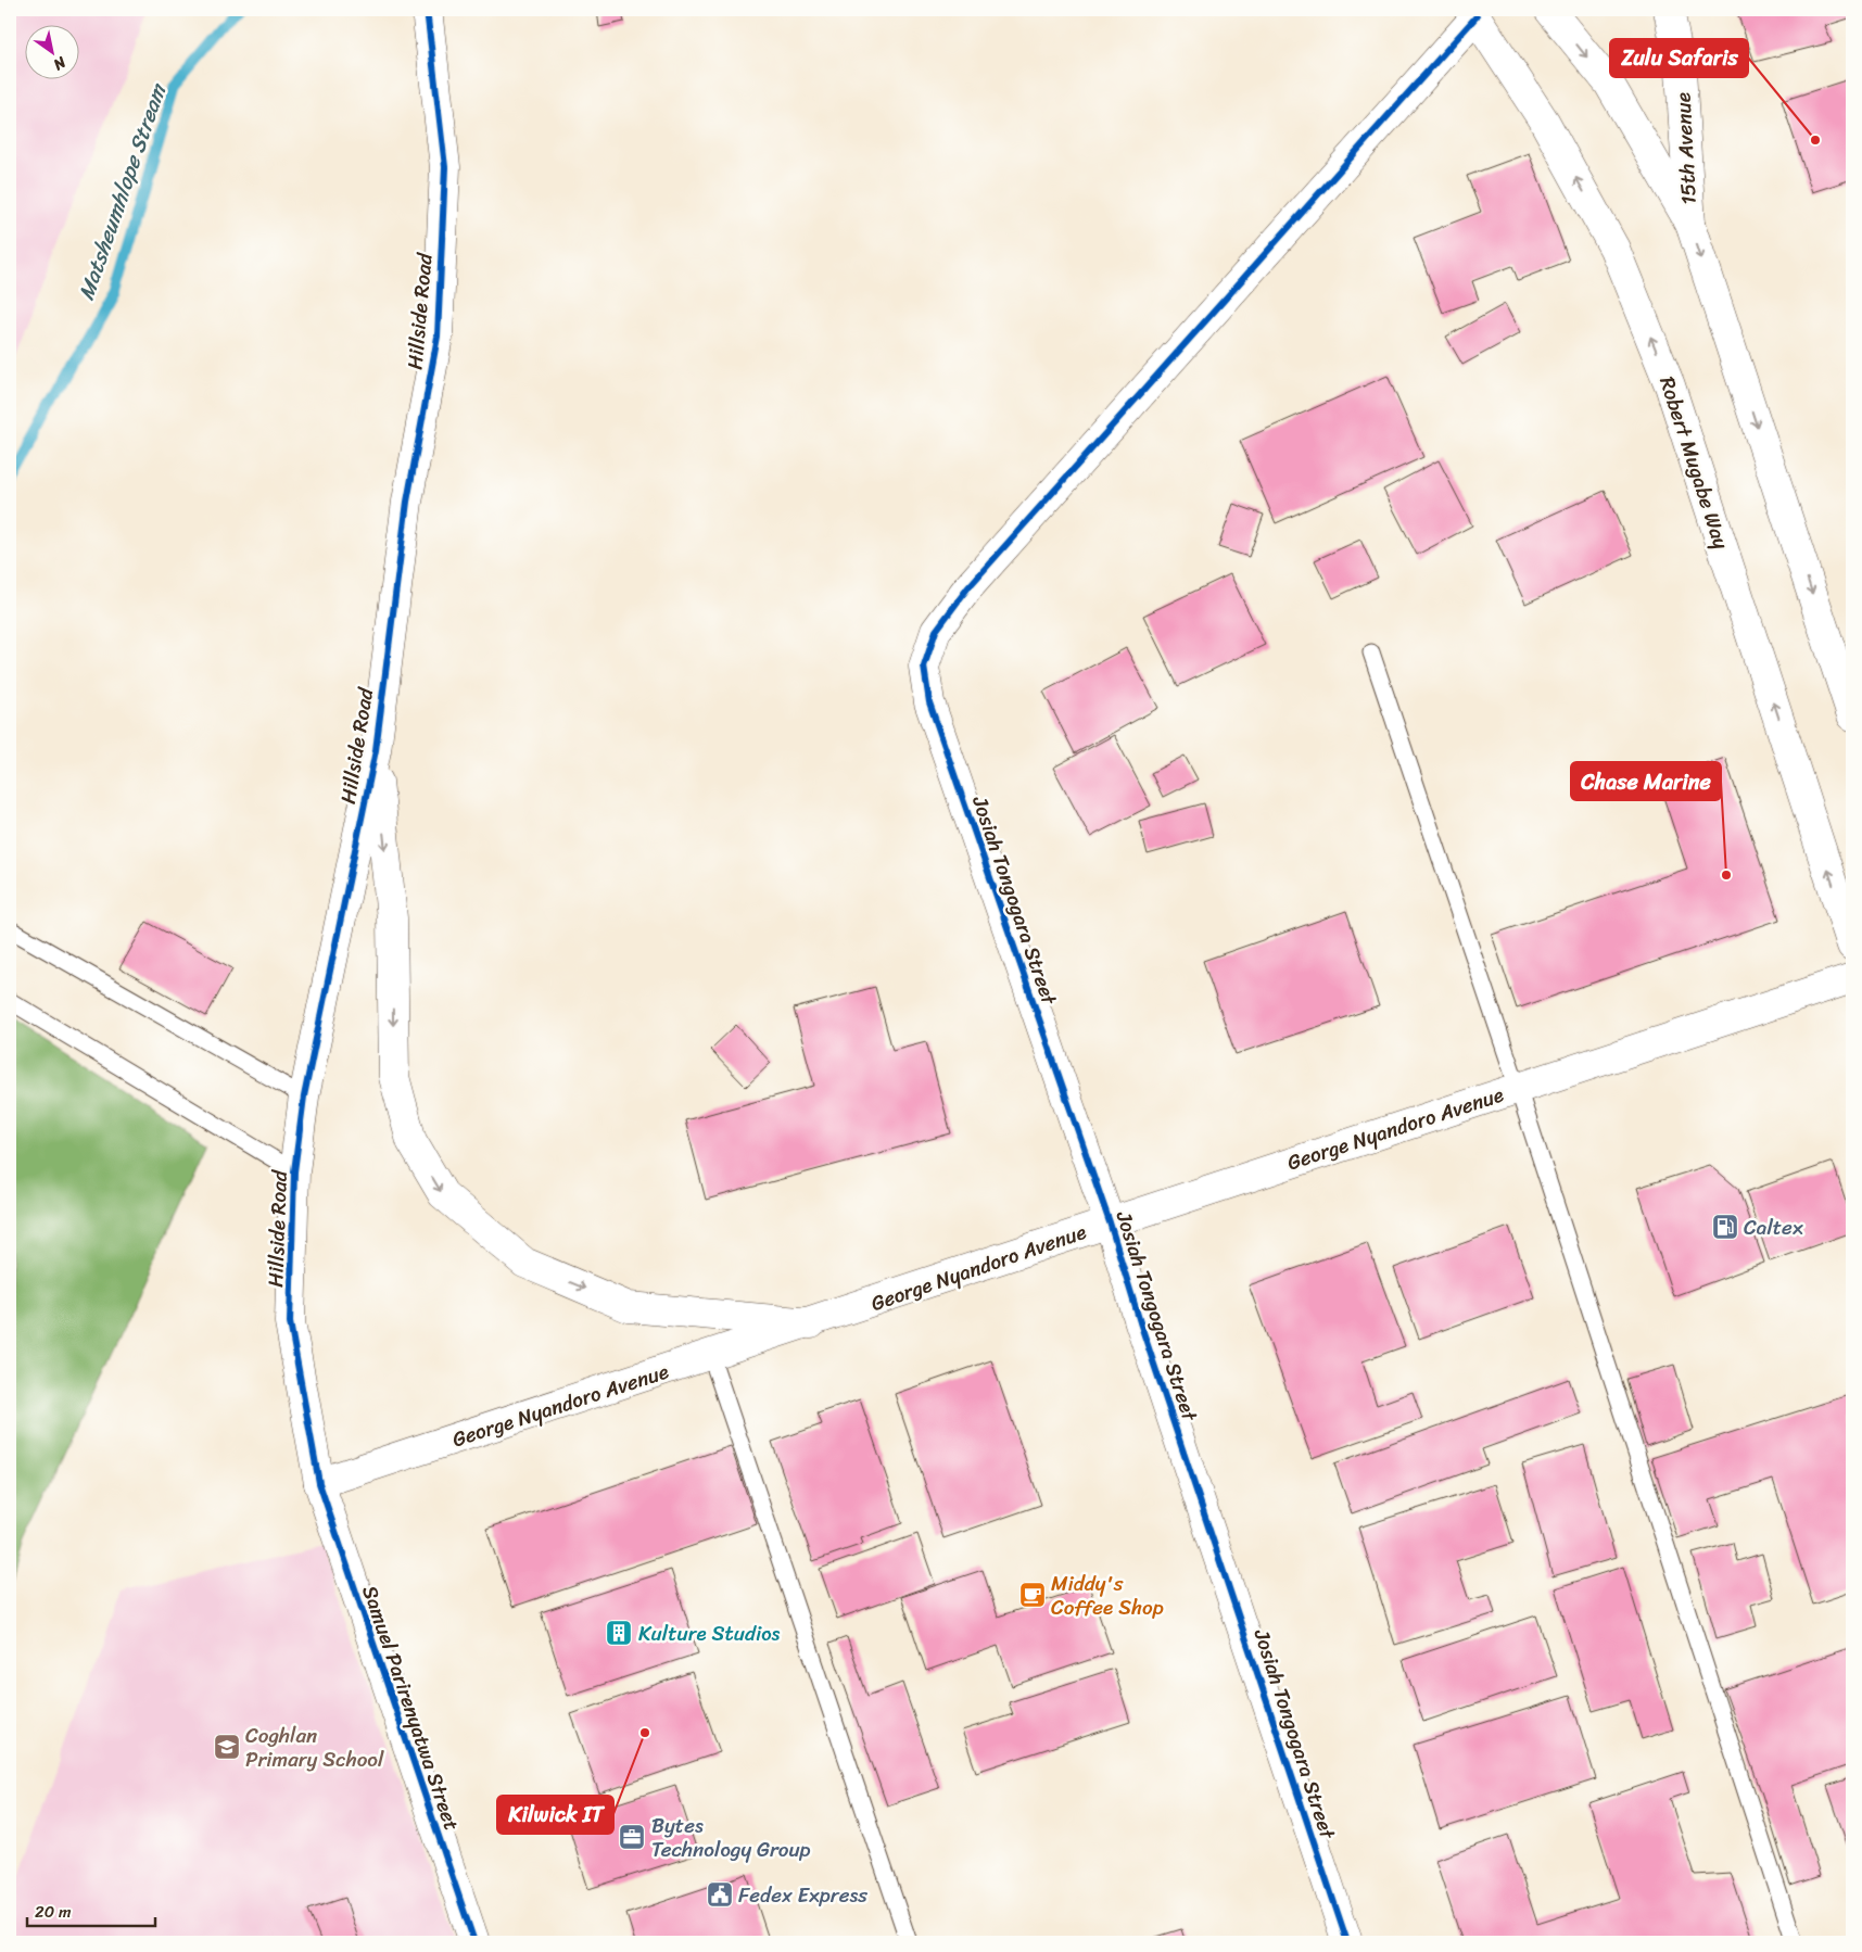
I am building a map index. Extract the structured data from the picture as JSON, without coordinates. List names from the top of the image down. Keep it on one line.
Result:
{"streets":{"street":["15th Avenue","Hillside Road","Robert Mugabe Way","Josiah Tongogara Street","George Nyandoro Avenue","Samuel Parirenyatwa Street"]},"crossings":[["Hillside Road","George Nyandoro Avenue"],["Hillside Road","Samuel Parirenyatwa Street"],["Robert Mugabe Way","Josiah Tongogara Street"],["Josiah Tongogara Street","George Nyandoro Avenue"],["George Nyandoro Avenue","Samuel Parirenyatwa Street"]],"water":["Matsheumhlope Stream"],"places":{"other":["Zulu Safaris","Chase Marine","Kilwick IT"],"fuel station":["Caltex"],"cafe":["Middy's Coffee Shop"],"building":["Kulture Studios"],"school or university":["Coghlan Primary School"],"office":["Bytes Technology Group"],"public building":["Fedex Express"]},"scale_bar":"20 m","north":"bottom right"}
